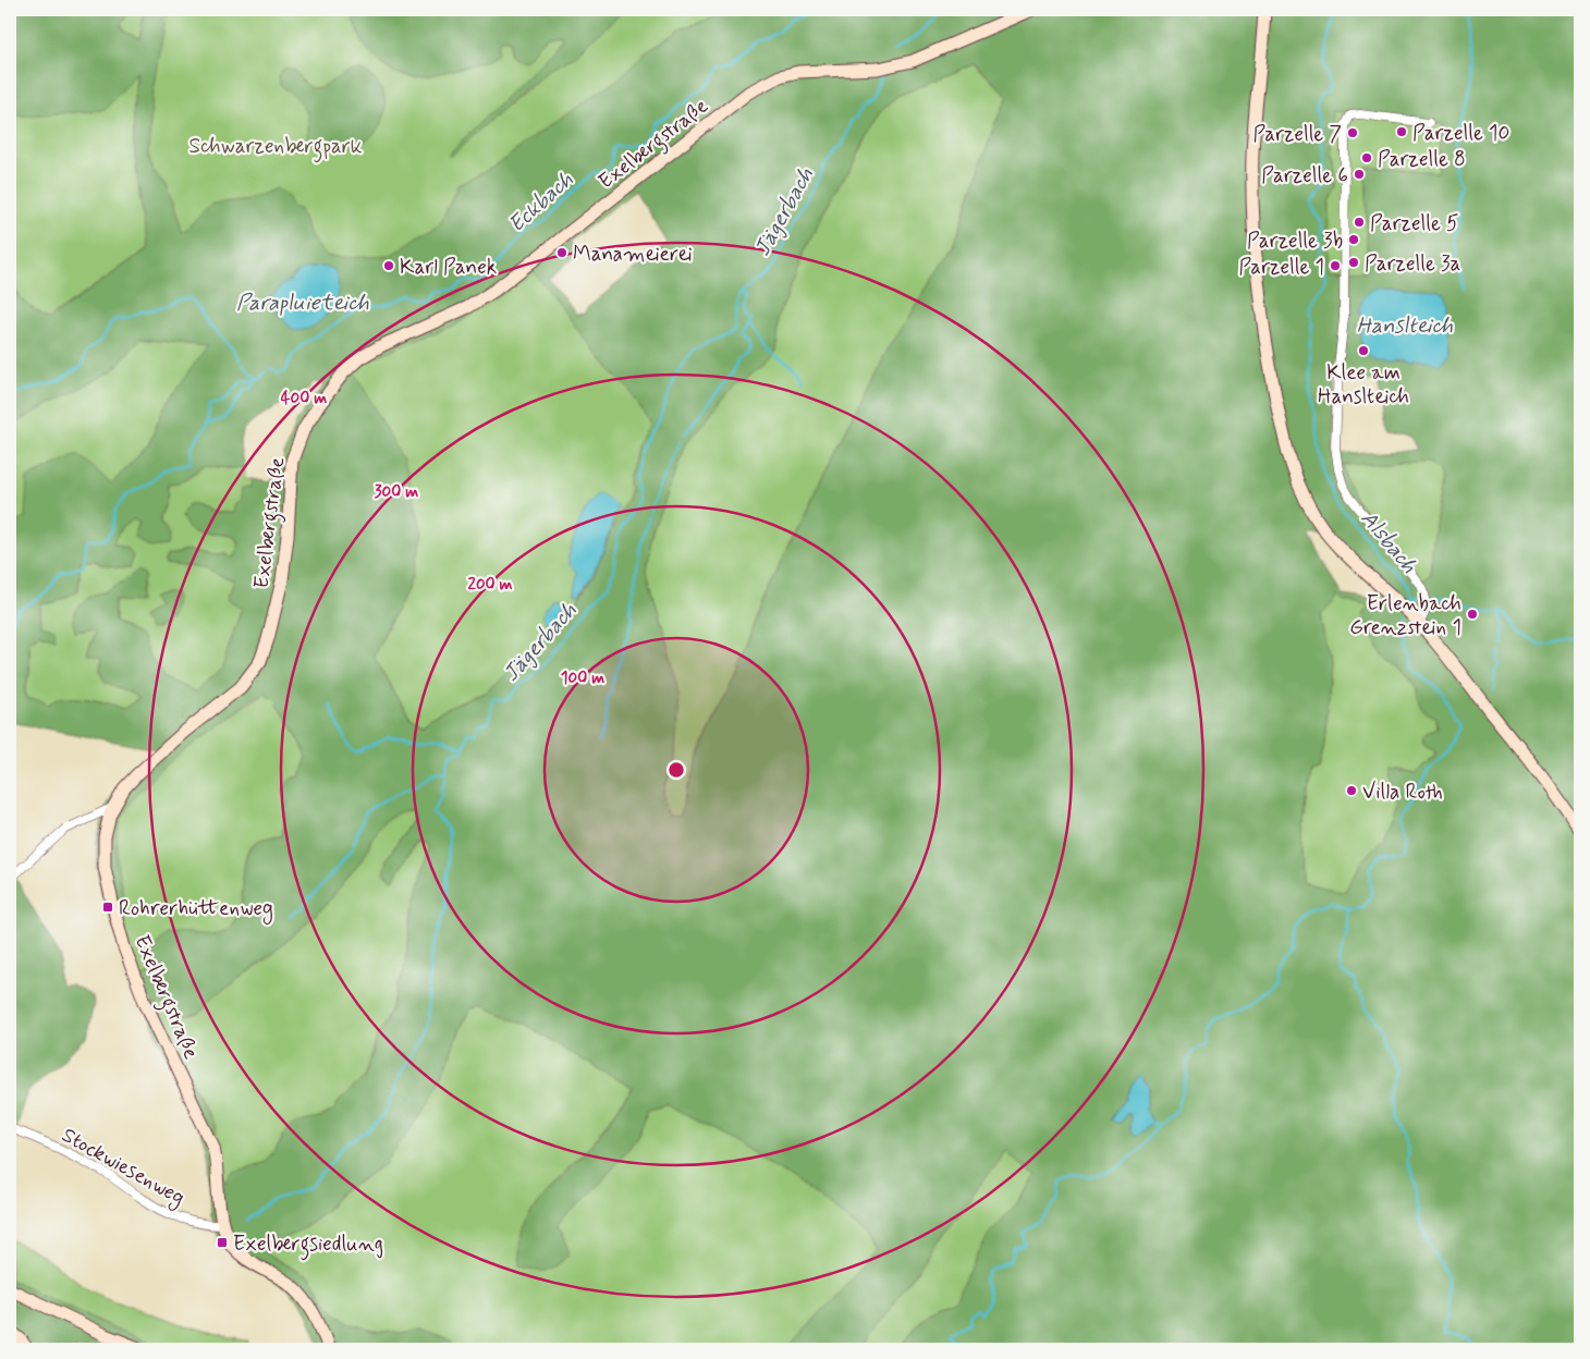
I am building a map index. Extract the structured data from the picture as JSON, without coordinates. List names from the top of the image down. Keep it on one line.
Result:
{"streets":{"main road":["Exelbergstraße"],"street":["Stockwiesenweg"]},"crossings":[["Exelbergstraße","Stockwiesenweg"]],"water":["Eckbach","Jägerbach","Parapluieteich","Hanslteich","Alsbach"],"parks":["Schwarzenbergpark"],"places":{"other":["Parzelle 10","Parzelle 7","Parzelle 8","Parzelle 6","Parzelle 5","Parzelle 3b","Manameierei","Parzelle 3a","Karl Panek","Parzelle 1","Klee am Hanslteich","Erlenbach Grenzstein 1","Villa Roth"],"transit":["Rohrerhüttenweg","Exelbergsiedlung"]},"rings":["400 m","300 m","200 m","100 m"]}
